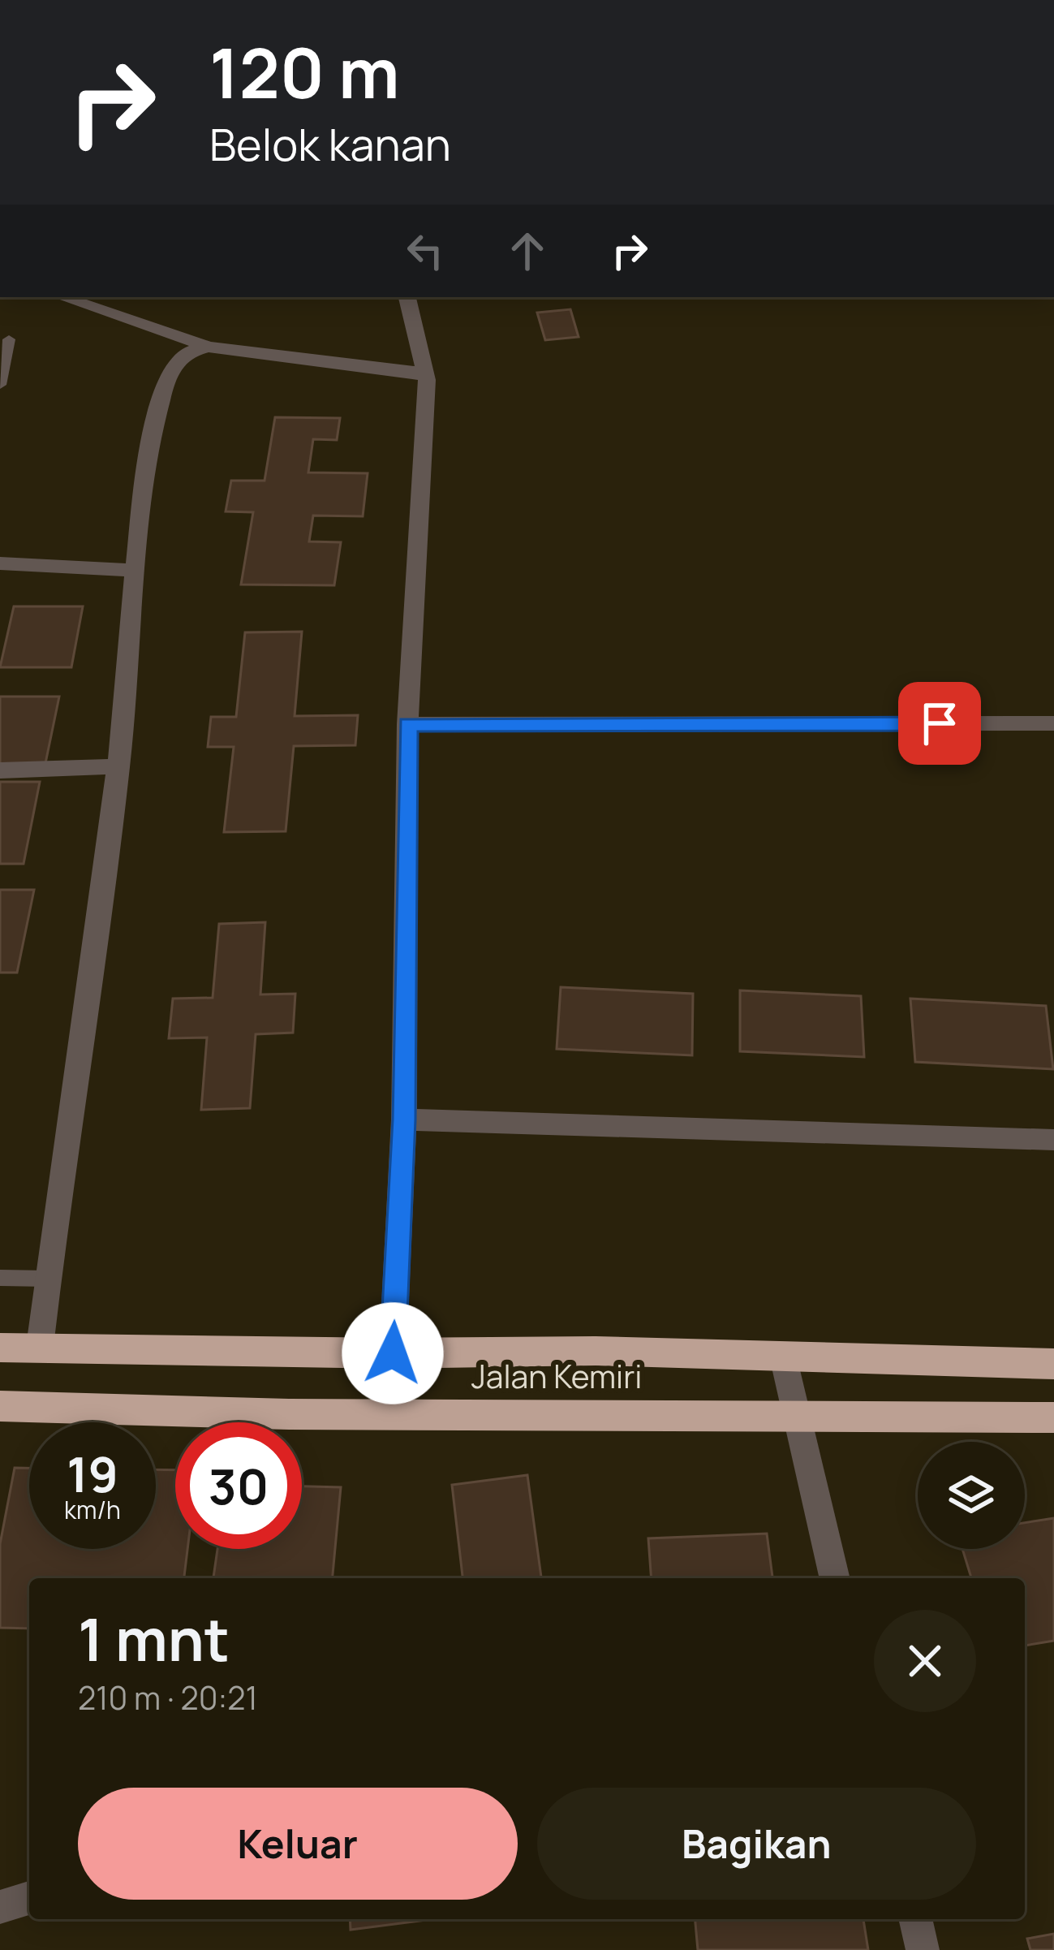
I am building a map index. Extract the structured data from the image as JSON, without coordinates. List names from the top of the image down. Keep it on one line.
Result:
{"streets":{"highway":["Jalan Kemiri"]},"page":{"turn":["120 m","Belok kanan"],"speed":"19 km/h","limit":"30","heading":["1 mnt","210 m · 20:21"],"buttons":["Keluar","Bagikan"]}}
